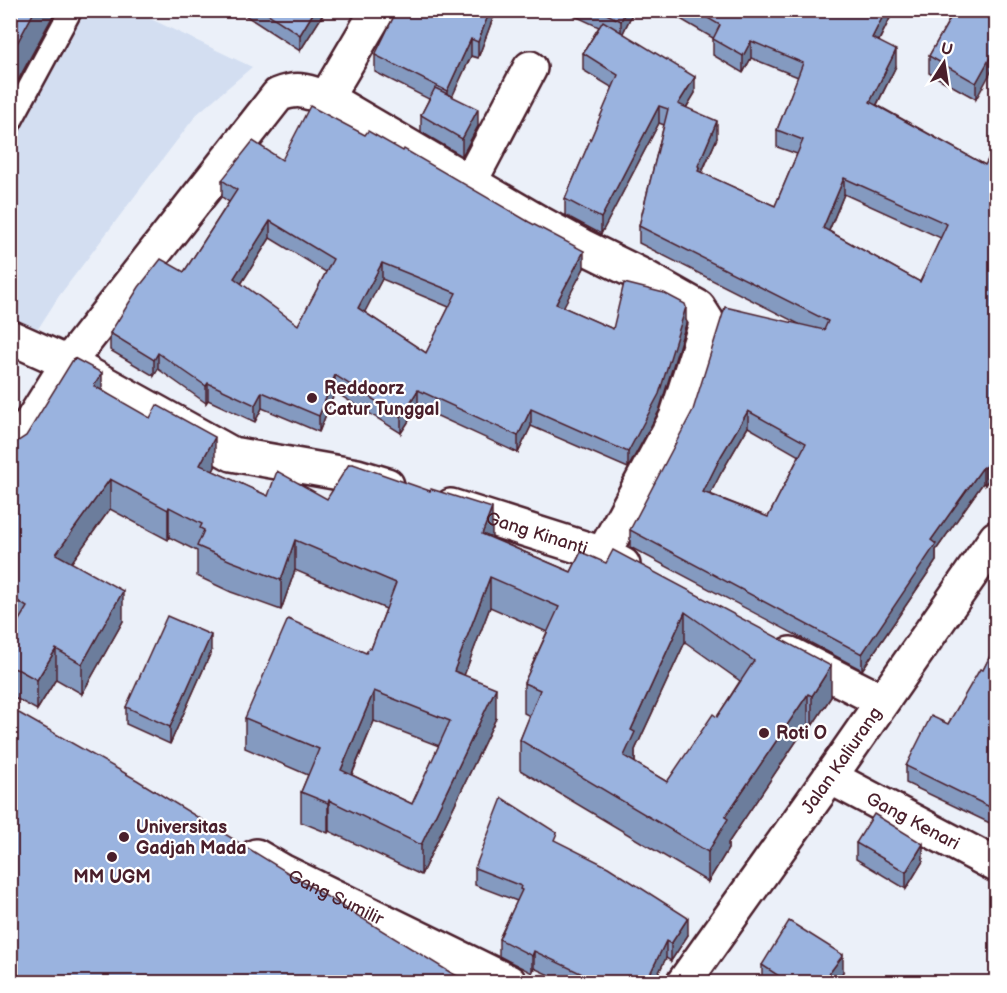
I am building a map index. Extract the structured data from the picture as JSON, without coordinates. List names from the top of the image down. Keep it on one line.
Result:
{"streets":{"street":["Gang Kinanti","Jalan Kaliurang","Gang Kenari","Gang Sumilir"]},"crossings":[["Jalan Kaliurang","Gang Kenari"]],"places":["Reddoorz Catur Tunggal","Roti O","Universitas Gadjah Mada","MM UGM"],"north":"top"}
